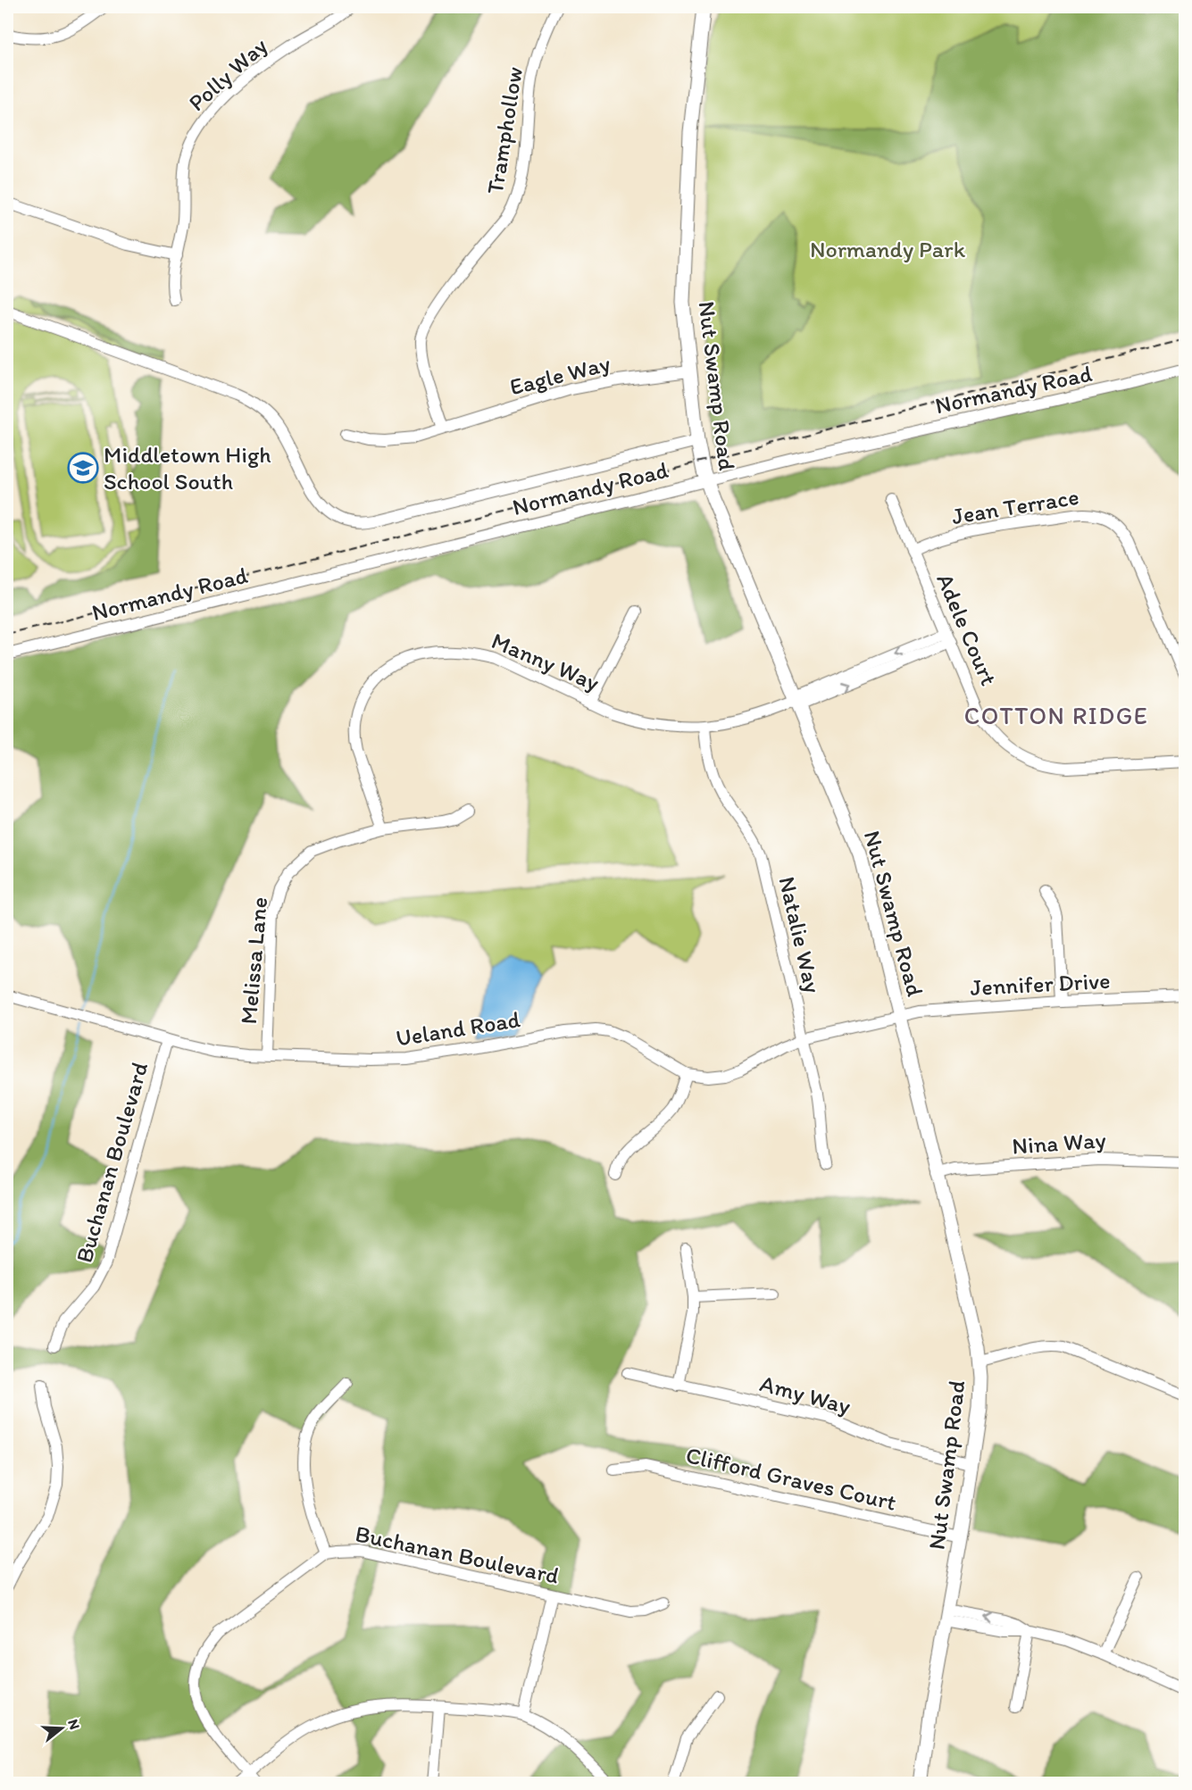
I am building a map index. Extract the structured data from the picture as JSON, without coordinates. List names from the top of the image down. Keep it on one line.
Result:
{"streets":{"main road":["Nut Swamp Road"],"street":["Polly Way","Tramphollow","Eagle Way","Normandy Road","Jean Terrace","Adele Court","Manny Way","Natalie Way","Melissa Lane","Jennifer Drive","Ueland Road","Nina Way","Buchanan Boulevard","Amy Way","Clifford Graves Court"]},"crossings":[["Tramphollow","Eagle Way"],["Eagle Way","Nut Swamp Road"],["Nut Swamp Road","Normandy Road"],["Nut Swamp Road","Manny Way"],["Nut Swamp Road","Jennifer Drive"],["Nut Swamp Road","Ueland Road"],["Nut Swamp Road","Nina Way"],["Nut Swamp Road","Amy Way"],["Nut Swamp Road","Clifford Graves Court"],["Jean Terrace","Adele Court"],["Adele Court","Manny Way"],["Manny Way","Natalie Way"],["Manny Way","Melissa Lane"],["Natalie Way","Ueland Road"],["Melissa Lane","Ueland Road"],["Jennifer Drive","Ueland Road"],["Ueland Road","Buchanan Boulevard"]],"districts":["COTTON RIDGE"],"parks":["Normandy Park"],"places":{"school or university":["Middletown High School South"]},"north":"right"}
